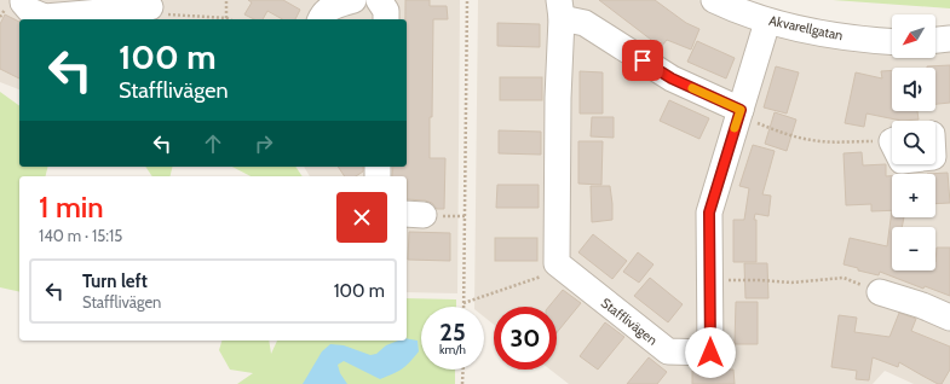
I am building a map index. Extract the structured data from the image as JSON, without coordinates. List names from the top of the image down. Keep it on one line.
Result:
{"streets":{"street":["Akvarellgatan","Stafflivägen"]},"crossings":[["Akvarellgatan","Stafflivägen"]],"north":"bottom left","page":{"map_buttons":["+","−"],"turn":["100 m","Stafflivägen"],"heading":["1 min","140 m · 15:15"],"list":[{"name":"Turn left","note":"Stafflivägen","value":"100 m"}],"speed":"25 km/h","limit":"30"}}
